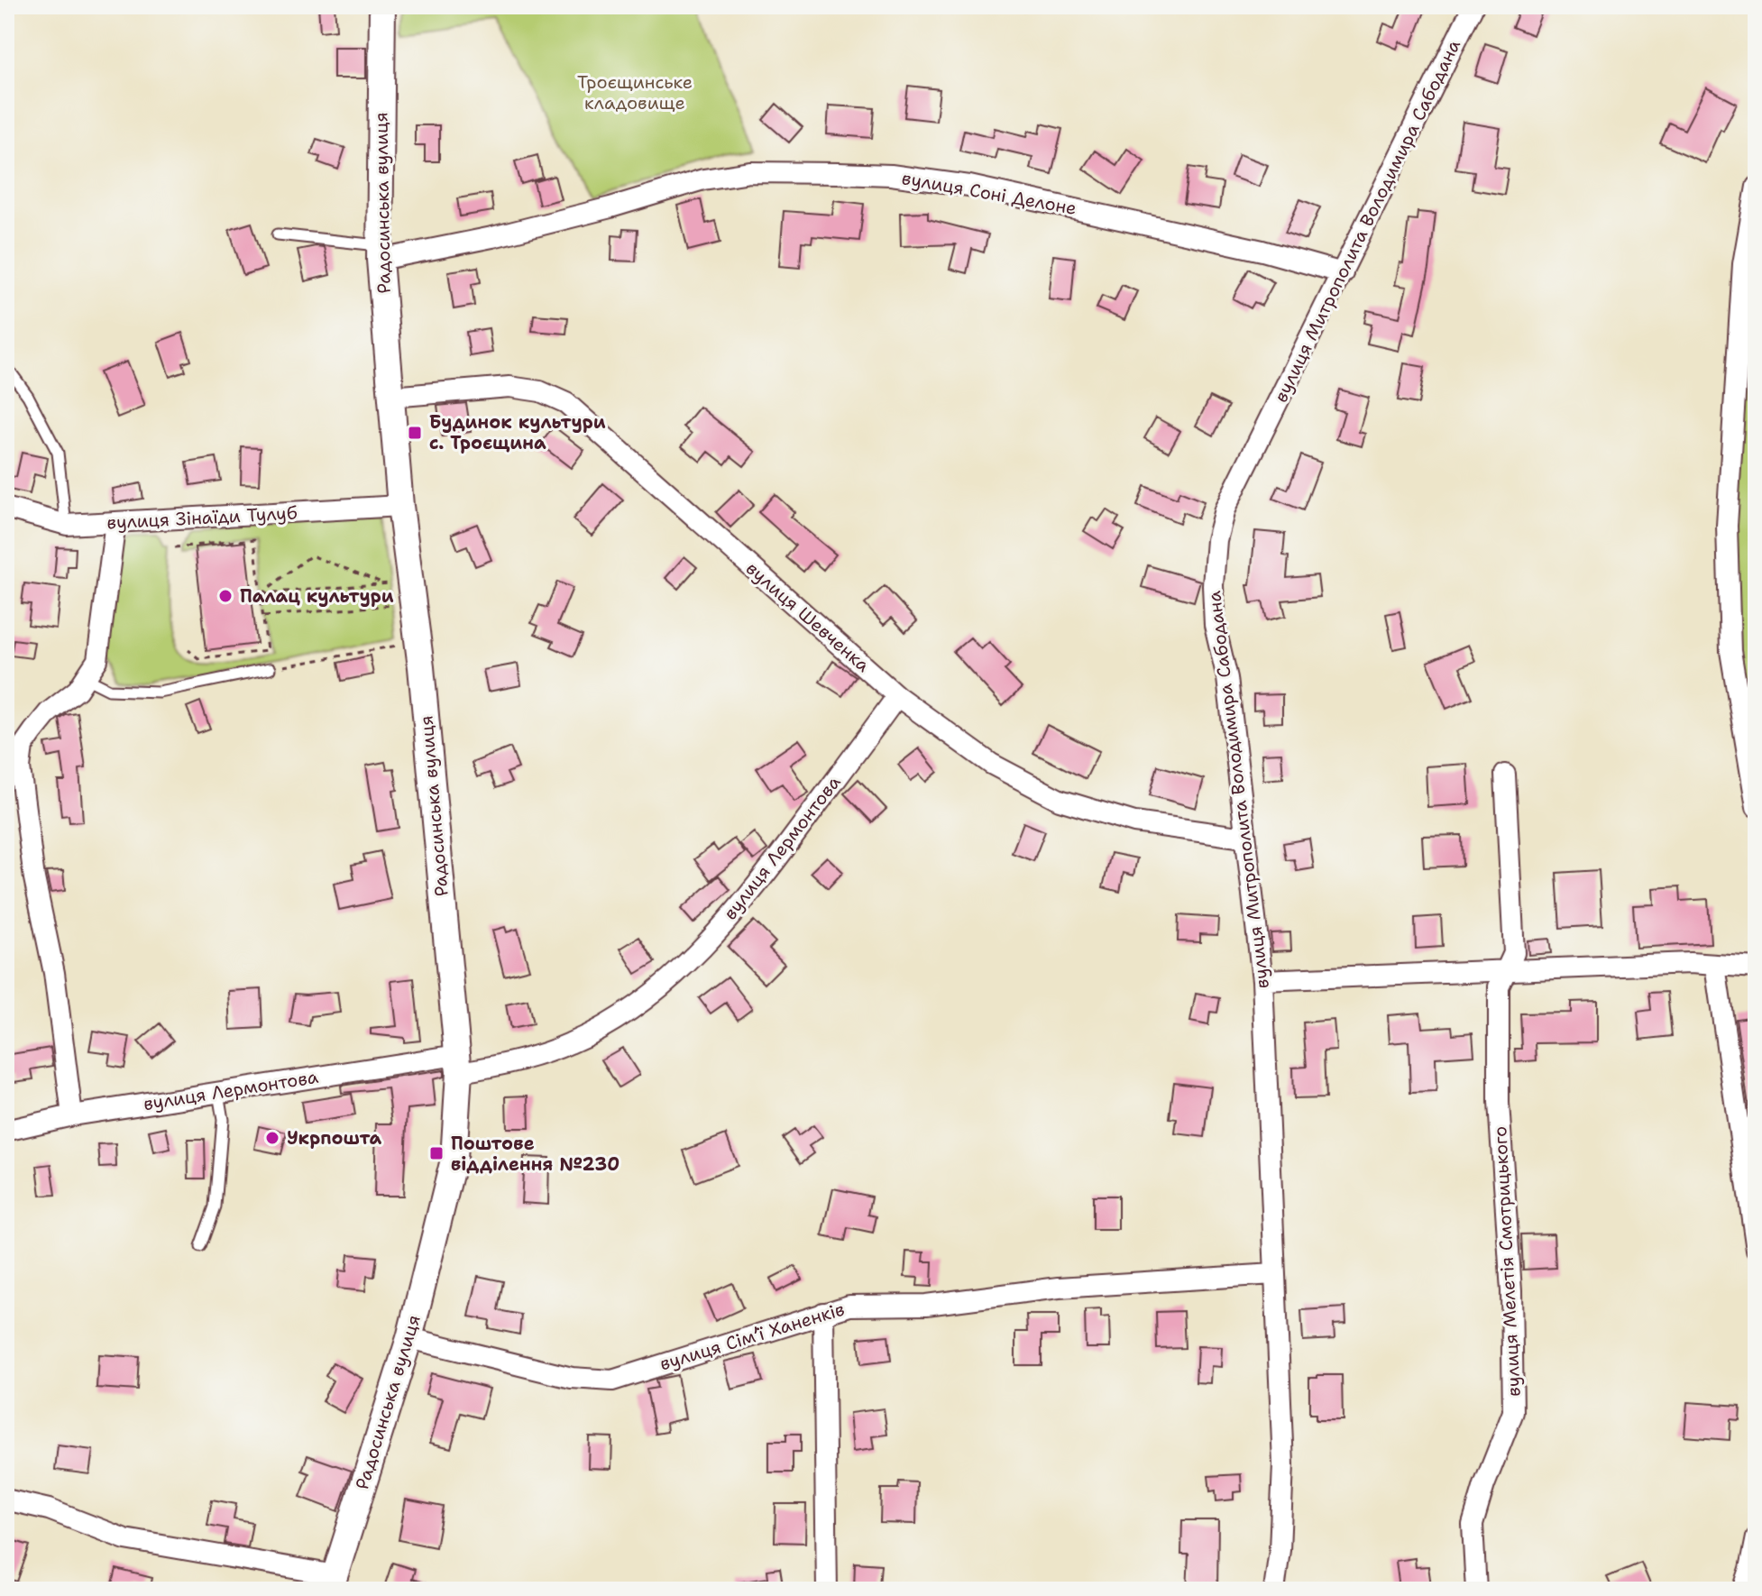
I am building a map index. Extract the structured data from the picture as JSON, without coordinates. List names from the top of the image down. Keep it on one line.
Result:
{"streets":{"street":["вулиця Соні Делоне","Радосинська вулиця","вулиця Митрополита Володимира Сабодана","вулиця Зінаїди Тулуб","вулиця Шевченка","вулиця Лермонтова","вулиця Мелетія Смотрицького","вулиця Сімʼї Ханенків"]},"crossings":[["вулиця Соні Делоне","Радосинська вулиця"],["вулиця Соні Делоне","вулиця Митрополита Володимира Сабодана"],["Радосинська вулиця","вулиця Зінаїди Тулуб"],["Радосинська вулиця","вулиця Шевченка"],["Радосинська вулиця","вулиця Лермонтова"],["Радосинська вулиця","вулиця Сімʼї Ханенків"],["вулиця Митрополита Володимира Сабодана","вулиця Шевченка"],["вулиця Митрополита Володимира Сабодана","вулиця Сімʼї Ханенків"],["вулиця Шевченка","вулиця Лермонтова"]],"parks":["Троєщинське кладовище"],"places":{"transit":["Будинок культури с. Троєщина","Поштове відділення №230"],"other":["Палац культури","Укрпошта"]}}
